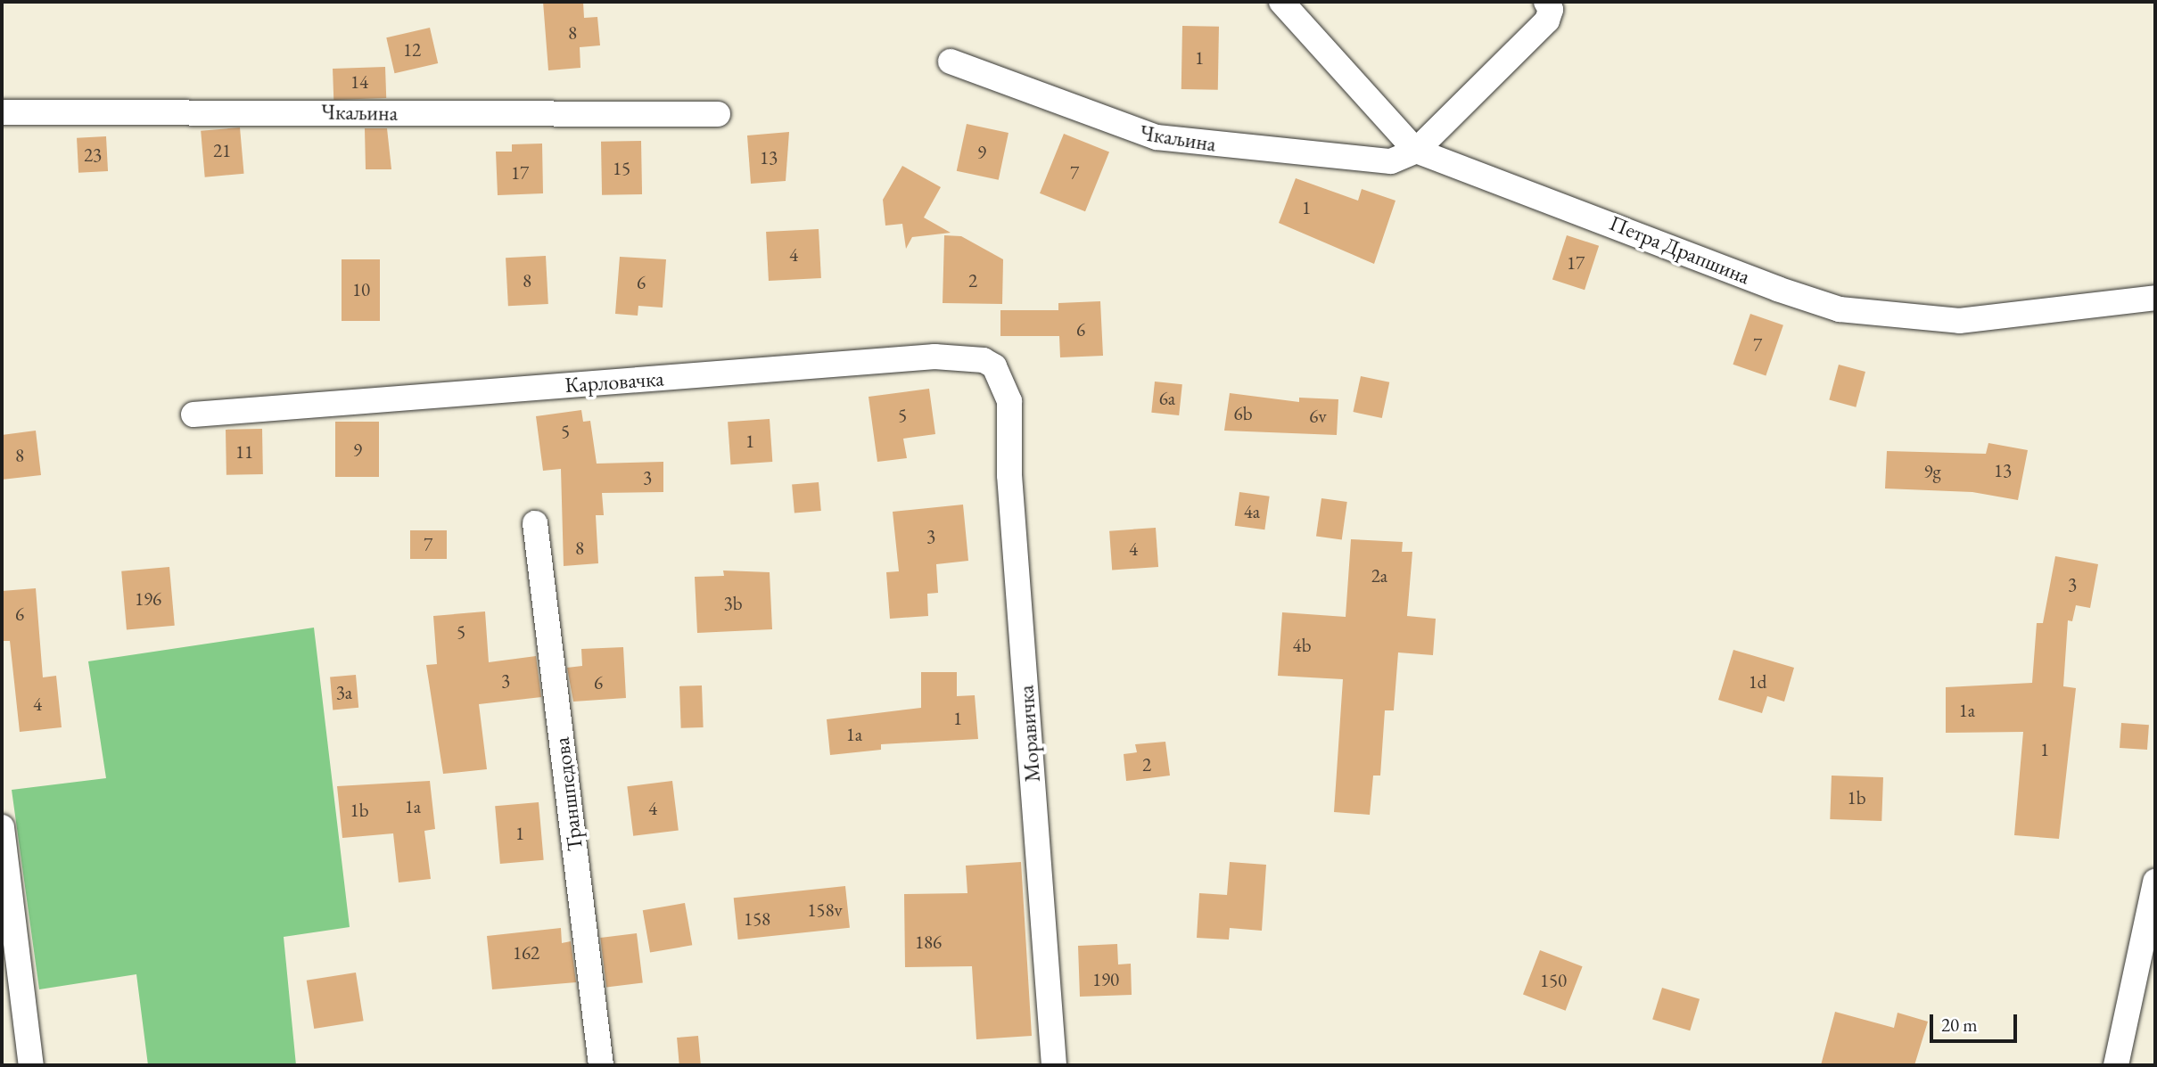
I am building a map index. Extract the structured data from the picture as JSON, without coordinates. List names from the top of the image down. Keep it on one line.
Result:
{"streets":{"street":["Чкаљина","Петра Драпшина","Карловачка","Моравичка","Траншпедова"]},"crossings":[["Чкаљина","Петра Драпшина"],["Карловачка","Моравичка"]],"house_numbers":["8","12","1","14","21","9","23","13","15","17","7","1","4","17","8","2","6","10","6","7","6a","6b","5","6v","5","1","9","11","8","13","9g","3","4a","3","7","8","4","2a","3","196","3b","6","5","4b","3","1d","6","3a","4","1a","1","1a","1","2","1b","1a","4","1b","1","158v","158","186","162","190","150"],"scale_bar":"20 m"}
